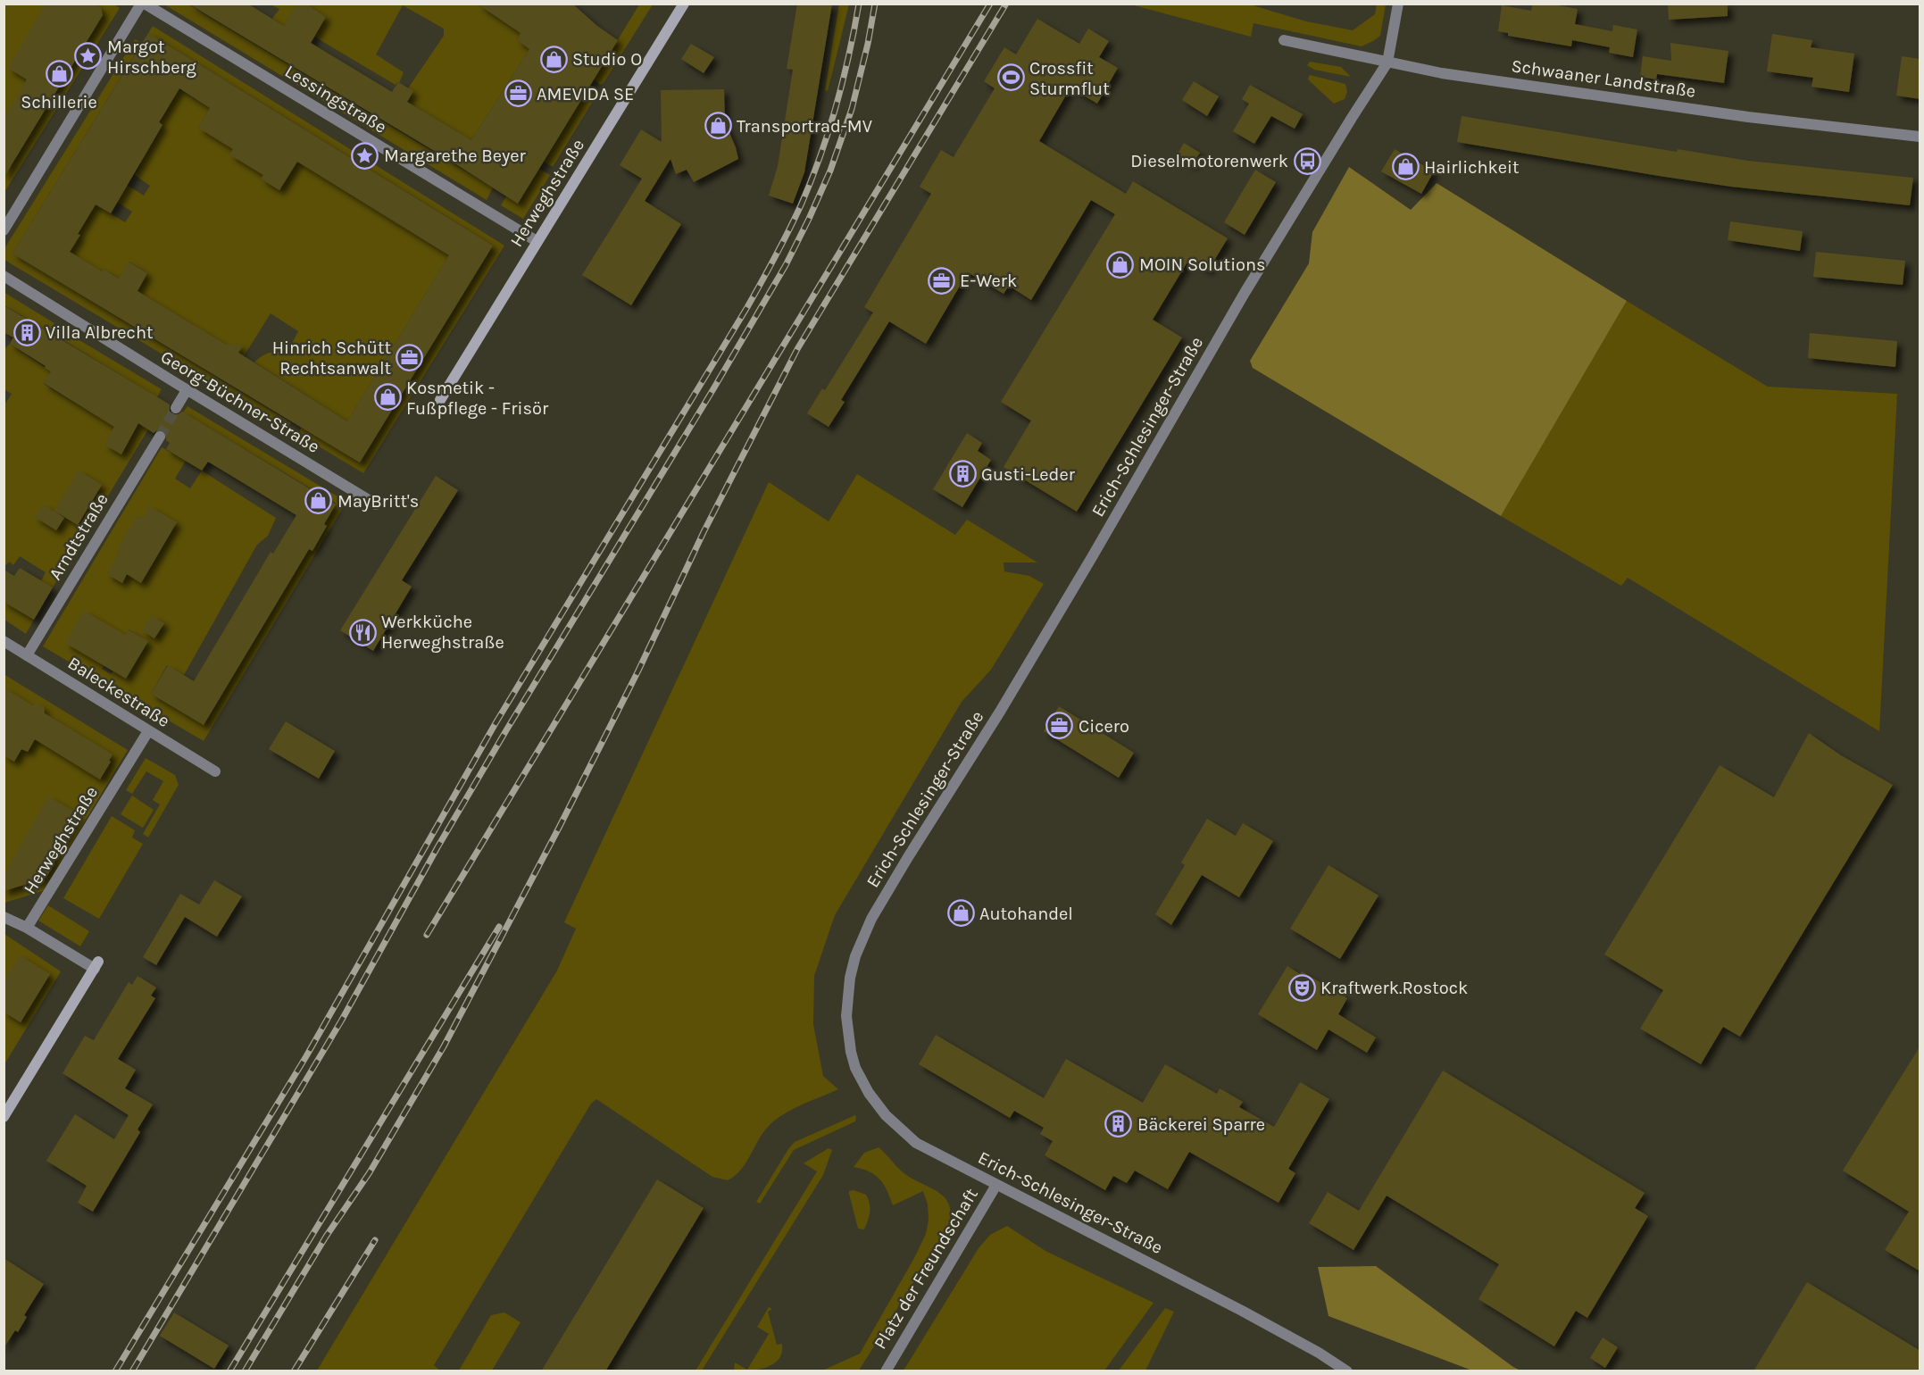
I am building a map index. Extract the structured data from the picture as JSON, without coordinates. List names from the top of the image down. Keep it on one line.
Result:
{"streets":{"street":["Schwaaner Landstraße","Lessingstraße","Herweghstraße","Georg-Büchner-Straße","Erich-Schlesinger-Straße","Arndtstraße","Baleckestraße","Platz der Freundschaft"]},"crossings":[["Schwaaner Landstraße","Erich-Schlesinger-Straße"],["Lessingstraße","Herweghstraße"],["Herweghstraße","Baleckestraße"],["Erich-Schlesinger-Straße","Platz der Freundschaft"],["Arndtstraße","Baleckestraße"]],"places":{"place":["Margot Hirschberg","Margarethe Beyer"],"shop":["Studio O","Schillerie","Transportrad-MV","Hairlichkeit","MOIN Solutions","Kosmetik - Fußpflege - Frisör","MayBritt's","Autohandel"],"sports":["Crossfit Sturmflut"],"office":["AMEVIDA SE","E-Werk","Hinrich Schütt Rechtsanwalt","Cicero"],"bus stop":["Dieselmotorenwerk"],"building":["Villa Albrecht","Gusti-Leder","Bäckerei Sparre"],"restaurant":["Werkküche Herweghstraße"],"theatre":["Kraftwerk.Rostock"]}}
